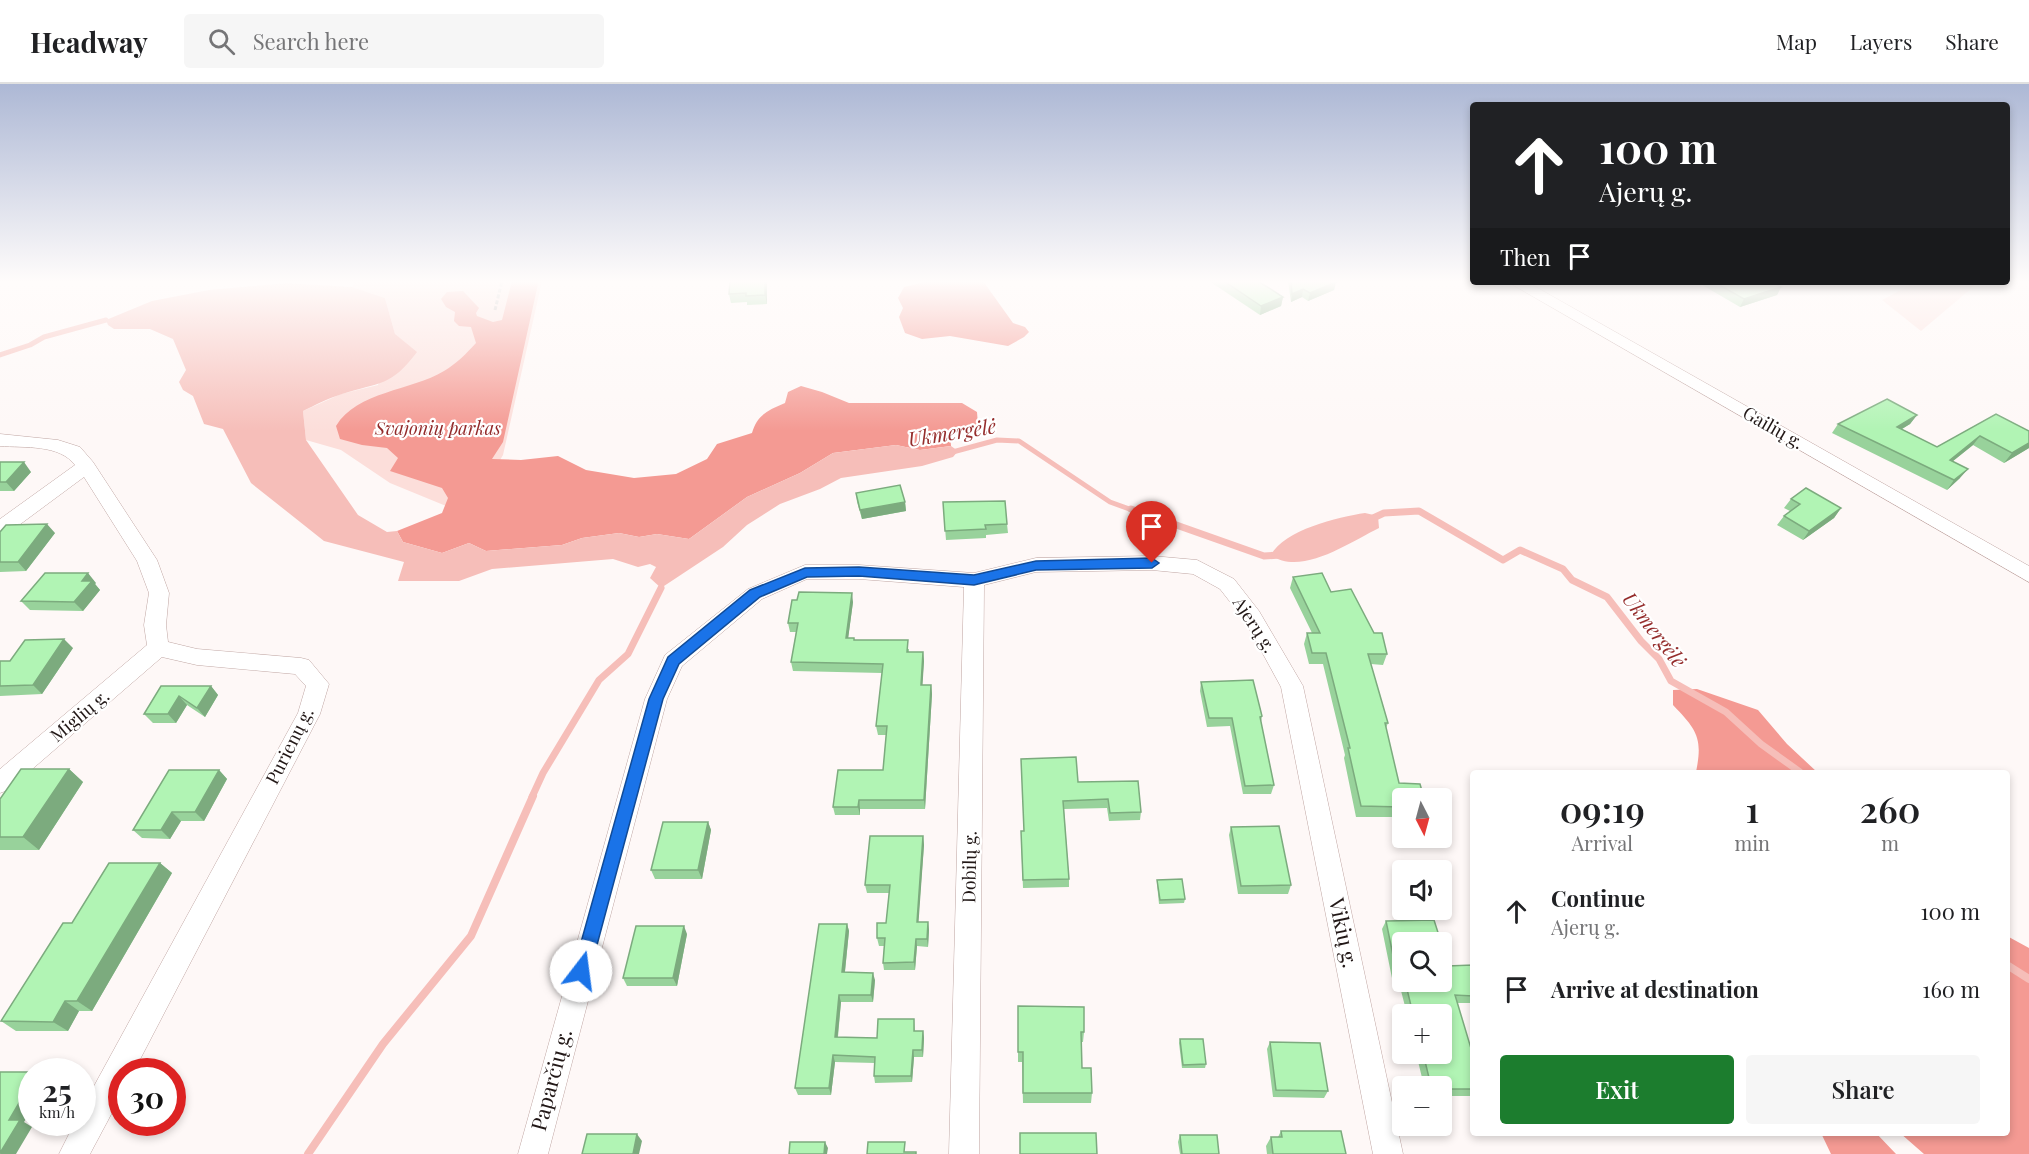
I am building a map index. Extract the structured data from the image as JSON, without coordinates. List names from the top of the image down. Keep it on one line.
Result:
{"streets":{"street":["Gailių g.","Ajerų g.","Miglių g.","Purienų g.","Dobilų g.","Vikių g.","Paparčių g."]},"crossings":[["Ajerų g.","Dobilų g."],["Ajerų g.","Vikių g."],["Ajerų g.","Paparčių g."],["Miglių g.","Purienų g."]],"water":["Ukmergėlė"],"parks":["Svajonių parkas"],"north":"bottom","page":{"header":"Headway","search":"Search here","nav":["Map","Layers","Share"],"turn":["100 m","Ajerų g."],"then":"Then","eta":["09:19","Arrival","1","min","260","m"],"map_buttons":["+","−"],"list":[{"name":"Continue","note":"Ajerų g.","value":"100 m"},{"name":"Arrive at destination","value":"160 m"}],"buttons":["Exit","Share"],"speed":"25 km/h","limit":"30"}}
